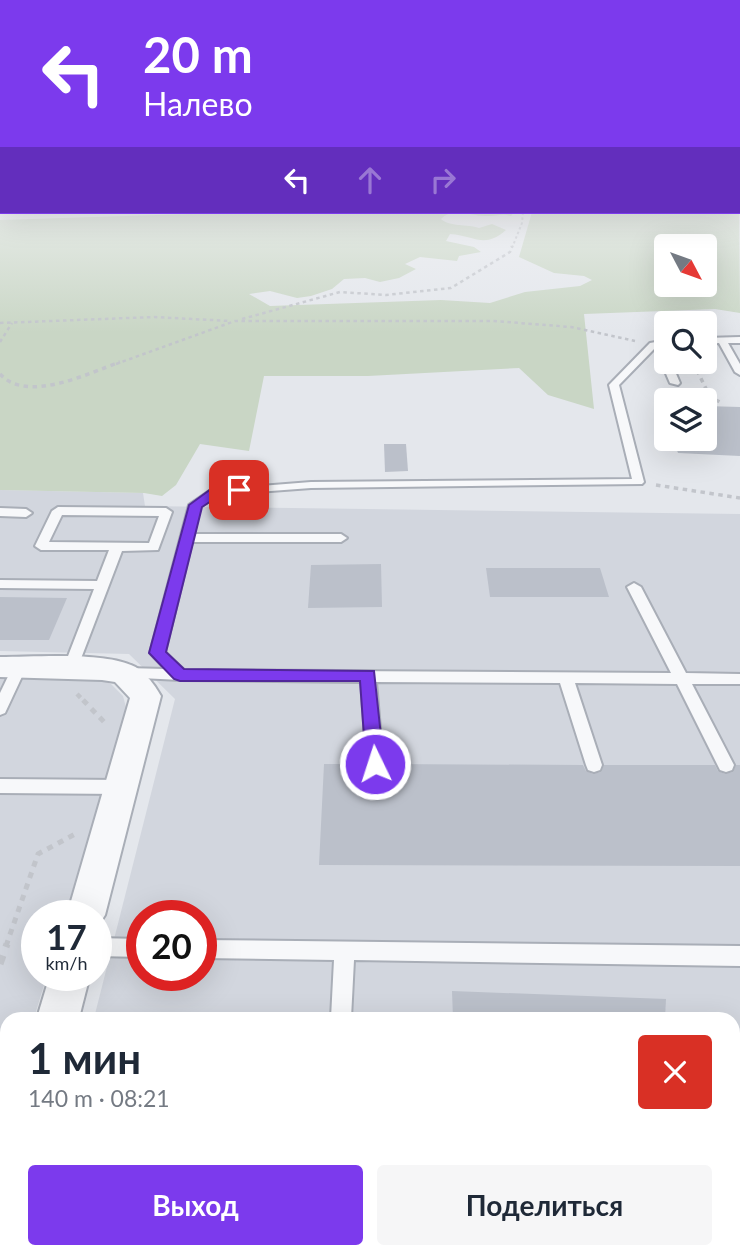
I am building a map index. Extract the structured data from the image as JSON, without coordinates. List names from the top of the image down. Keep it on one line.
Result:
{"north":"bottom right","page":{"turn":["20 m","Налево"],"speed":"17 km/h","limit":"20","heading":["1 мин","140 m · 08:21"],"buttons":["Выход","Поделиться"]}}
